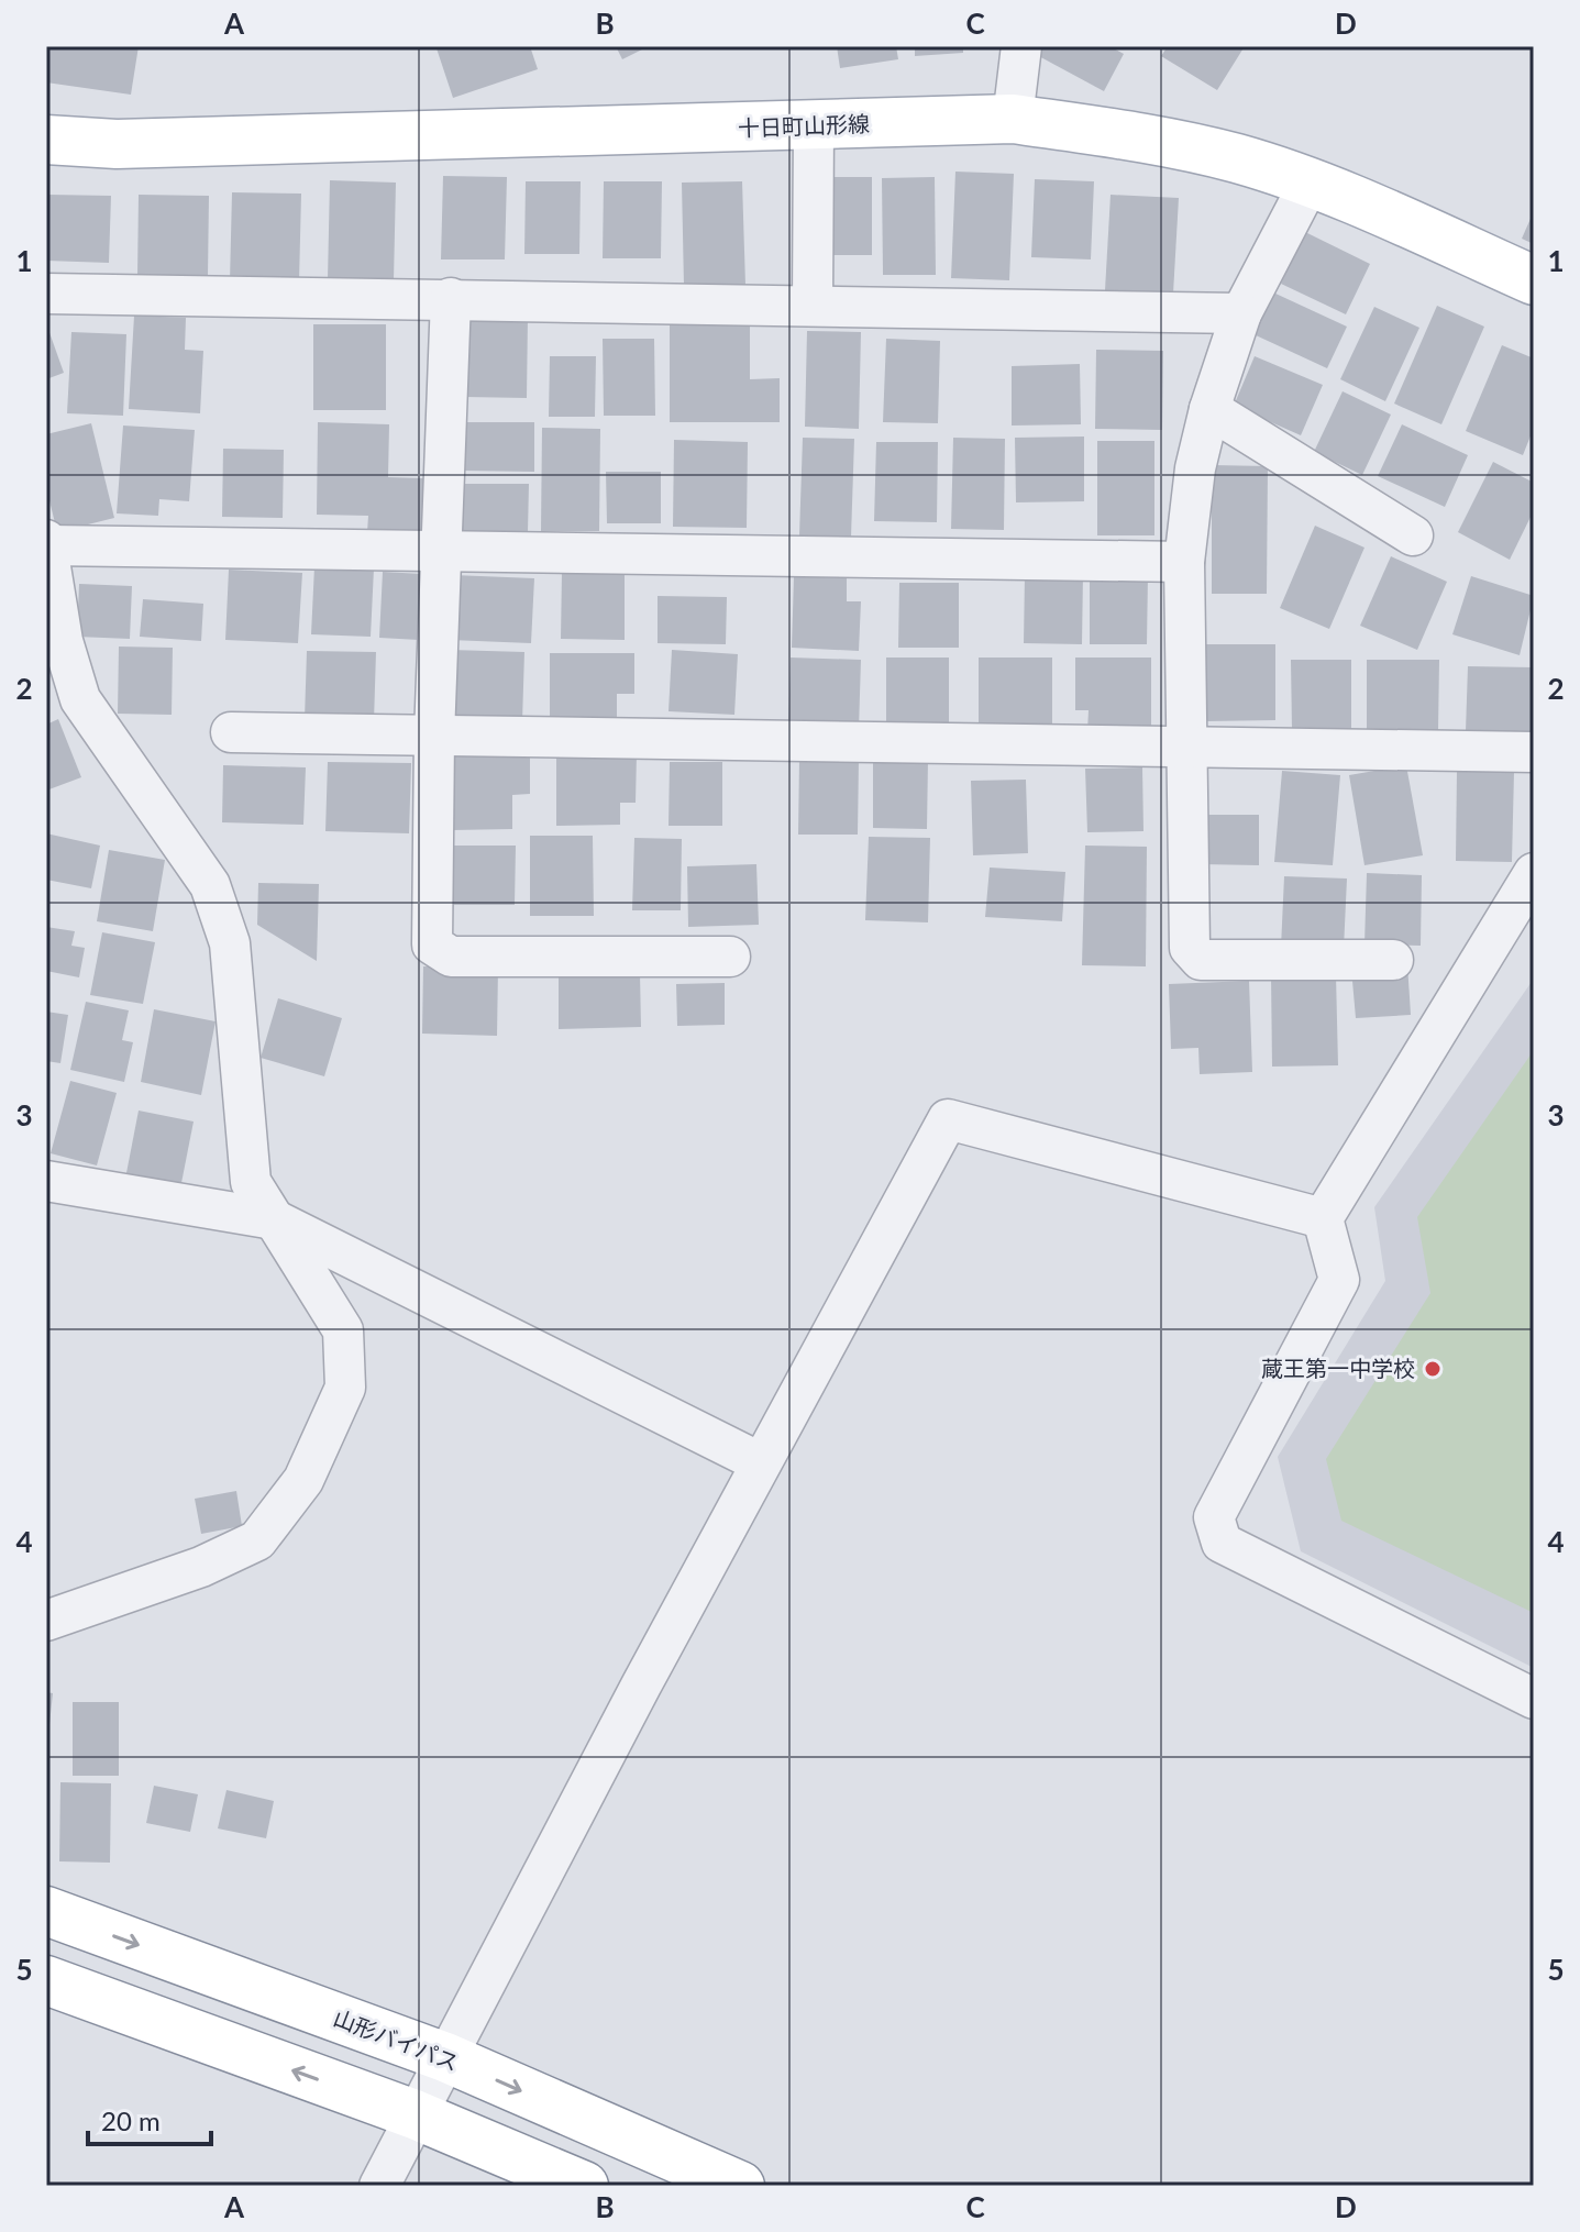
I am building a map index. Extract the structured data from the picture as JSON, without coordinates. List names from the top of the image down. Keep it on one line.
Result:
{"streets":{"main road":["十日町山形線","山形バイパス"]},"places":["蔵王第一中学校"],"scale_bar":"20 m","grid":{"columns":["A","B","C","D"],"rows":["1","2","3","4","5"]}}
